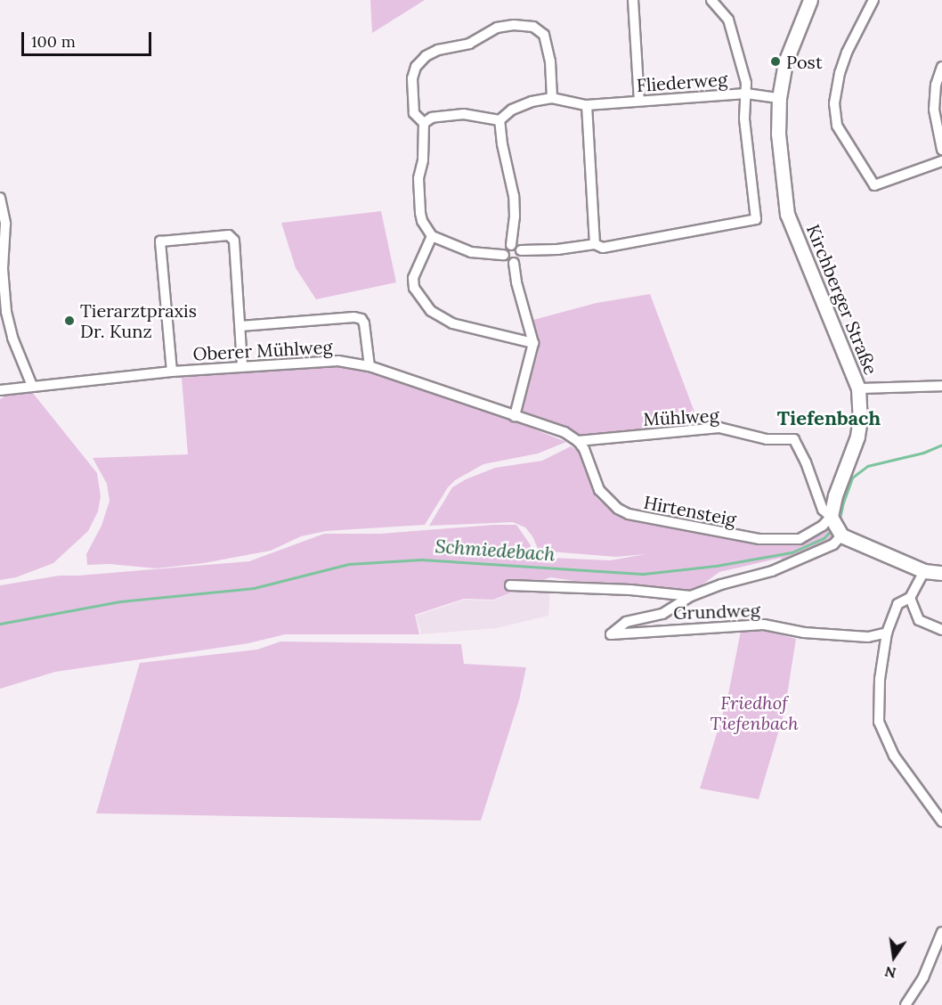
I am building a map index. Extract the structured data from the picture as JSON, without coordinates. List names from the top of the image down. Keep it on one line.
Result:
{"streets":{"main road":["Kirchberger Straße"],"street":["Fliederweg","Oberer Mühlweg","Mühlweg","Hirtensteig","Grundweg"]},"crossings":[["Fliederweg","Kirchberger Straße"],["Kirchberger Straße","Mühlweg"],["Kirchberger Straße","Hirtensteig"],["Oberer Mühlweg","Mühlweg"],["Oberer Mühlweg","Hirtensteig"],["Mühlweg","Hirtensteig"]],"districts":["Tiefenbach"],"water":["Schmiedebach"],"parks":["Friedhof Tiefenbach"],"places":["Post","Tierarztpraxis Dr. Kunz"],"scale_bar":"100 m","north":"bottom"}
